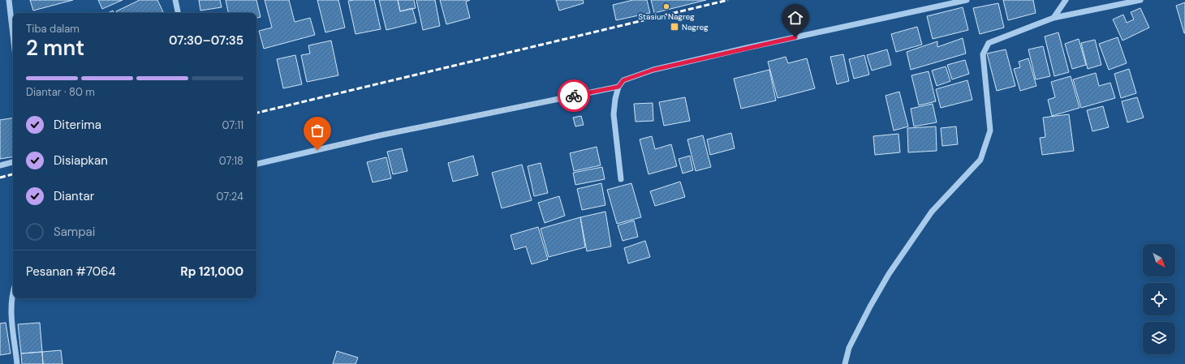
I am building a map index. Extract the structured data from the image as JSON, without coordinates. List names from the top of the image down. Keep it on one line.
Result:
{"places":{"other":["Stasiun Nagreg"],"transit":["Nagreg"]},"north":"bottom right","page":{"heading":["2 mnt","Tiba dalam","07:30–07:35"],"panel":["Pesanan #7064","Rp 121,000"],"bar":"Diantar · 80 m","list":[["Diterima","07:11"],["Disiapkan","07:18"],["Diantar","07:24"],"Sampai"]}}
